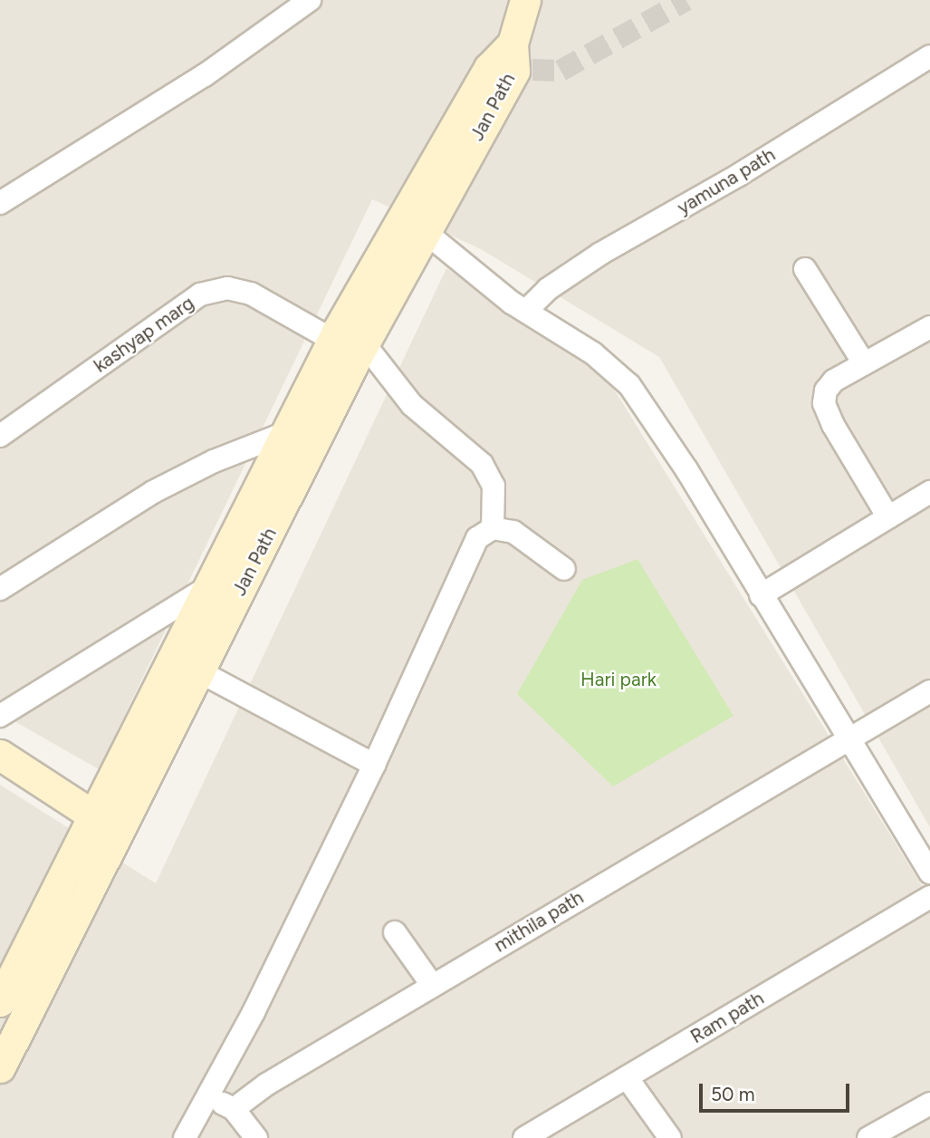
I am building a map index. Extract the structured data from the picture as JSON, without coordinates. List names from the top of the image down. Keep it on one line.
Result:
{"streets":{"street":["Jan Path","yamuna path","kashyap marg","mithila path","Ram path"]},"crossings":[["Jan Path","kashyap marg"]],"parks":["Hari park"],"scale_bar":"50 m"}
